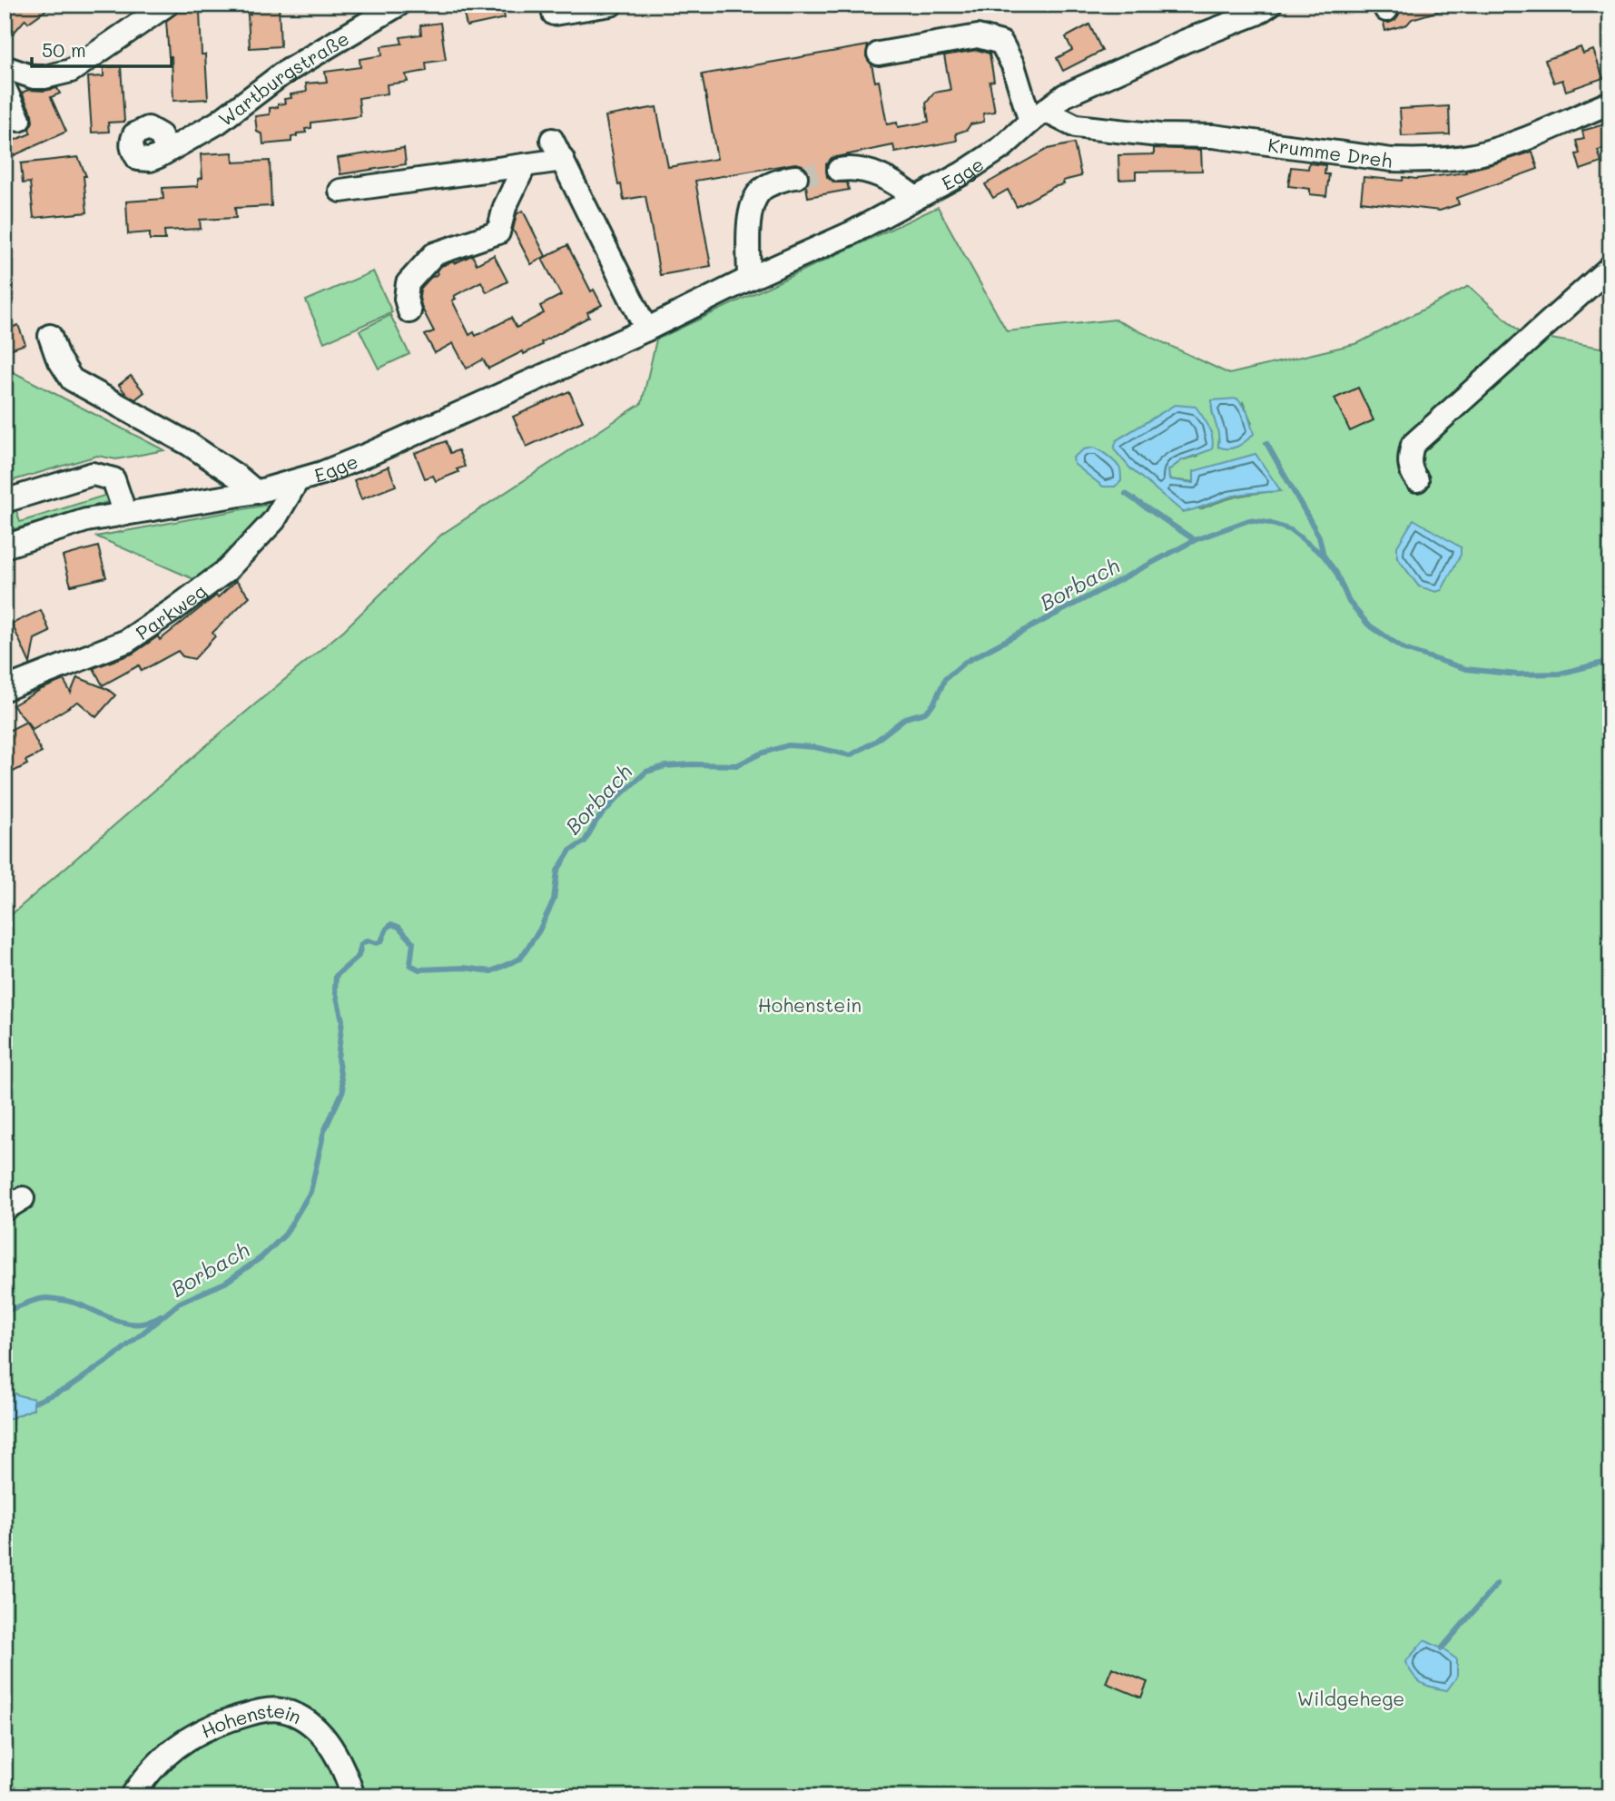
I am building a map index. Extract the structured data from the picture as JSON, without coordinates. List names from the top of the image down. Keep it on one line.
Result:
{"streets":{"street":["Wartburgstraße","Krumme Dreh","Egge","Parkweg","Hohenstein"]},"crossings":[["Krumme Dreh","Egge"],["Egge","Parkweg"]],"water":["Borbach"],"parks":["Hohenstein","Wildgehege"],"scale_bar":"50 m"}
